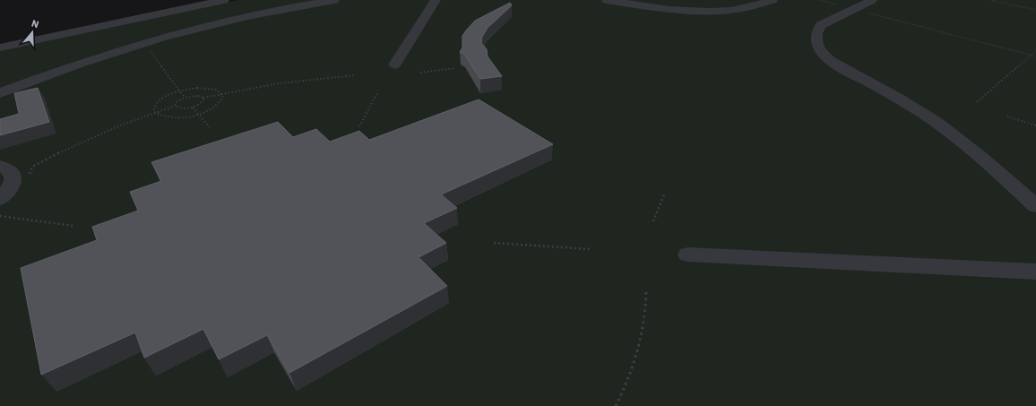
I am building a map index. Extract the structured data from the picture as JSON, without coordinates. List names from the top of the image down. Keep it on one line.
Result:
{"north":"top"}
